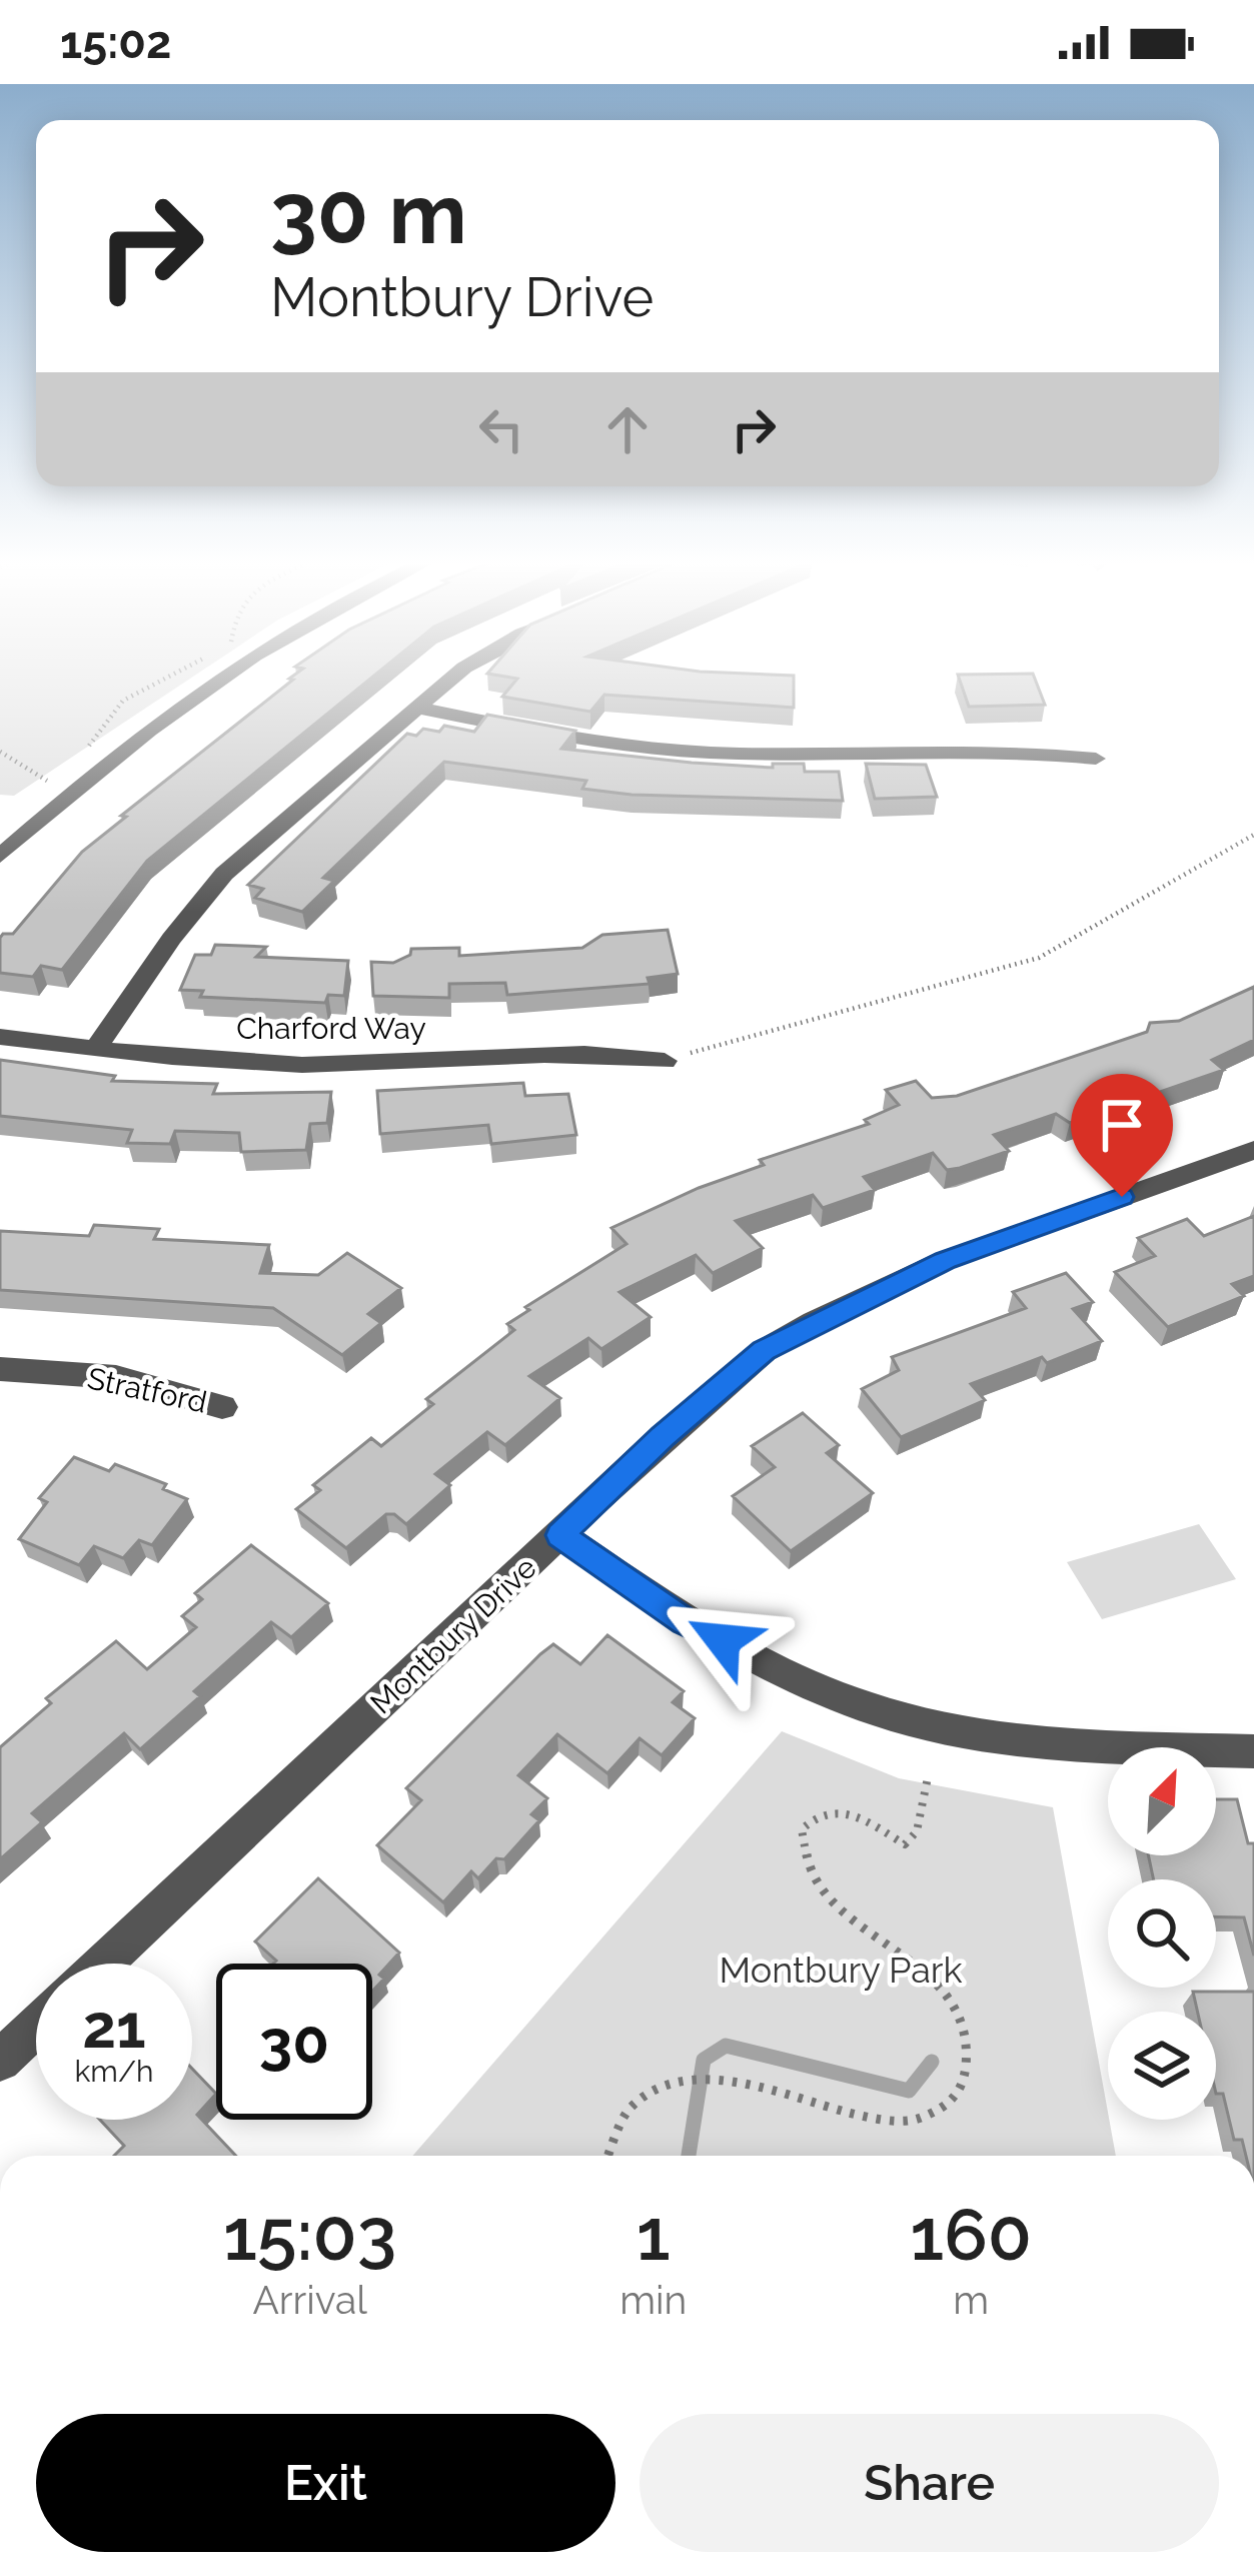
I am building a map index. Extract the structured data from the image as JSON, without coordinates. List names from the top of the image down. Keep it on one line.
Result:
{"streets":{"street":["Charford Way","Stratford","Montbury Drive"]},"parks":["Montbury Park"],"north":"top right","page":{"status":"15:02","turn":["30 m","Montbury Drive"],"speed":"21 km/h","limit":"30","eta":["15:03","Arrival","1","min","160","m"],"buttons":["Exit","Share"]}}
